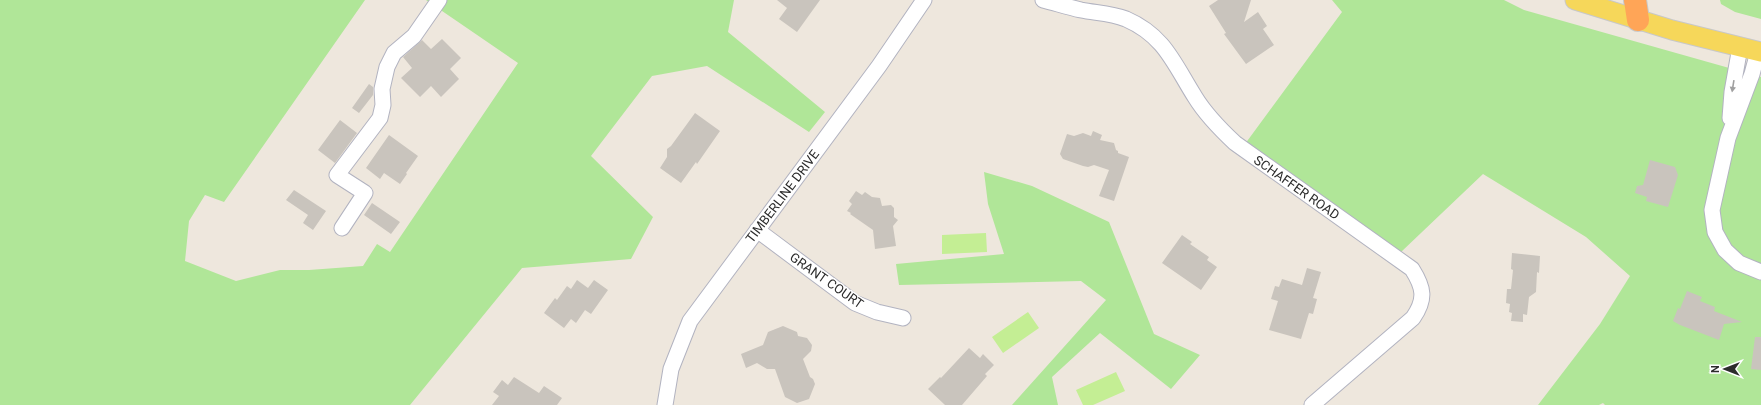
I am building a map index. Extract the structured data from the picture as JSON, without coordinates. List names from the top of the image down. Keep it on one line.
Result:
{"streets":{"street":["SCHAFFER ROAD","TIMBERLINE DRIVE","GRANT COURT"]},"crossings":[["TIMBERLINE DRIVE","GRANT COURT"]],"north":"left"}
